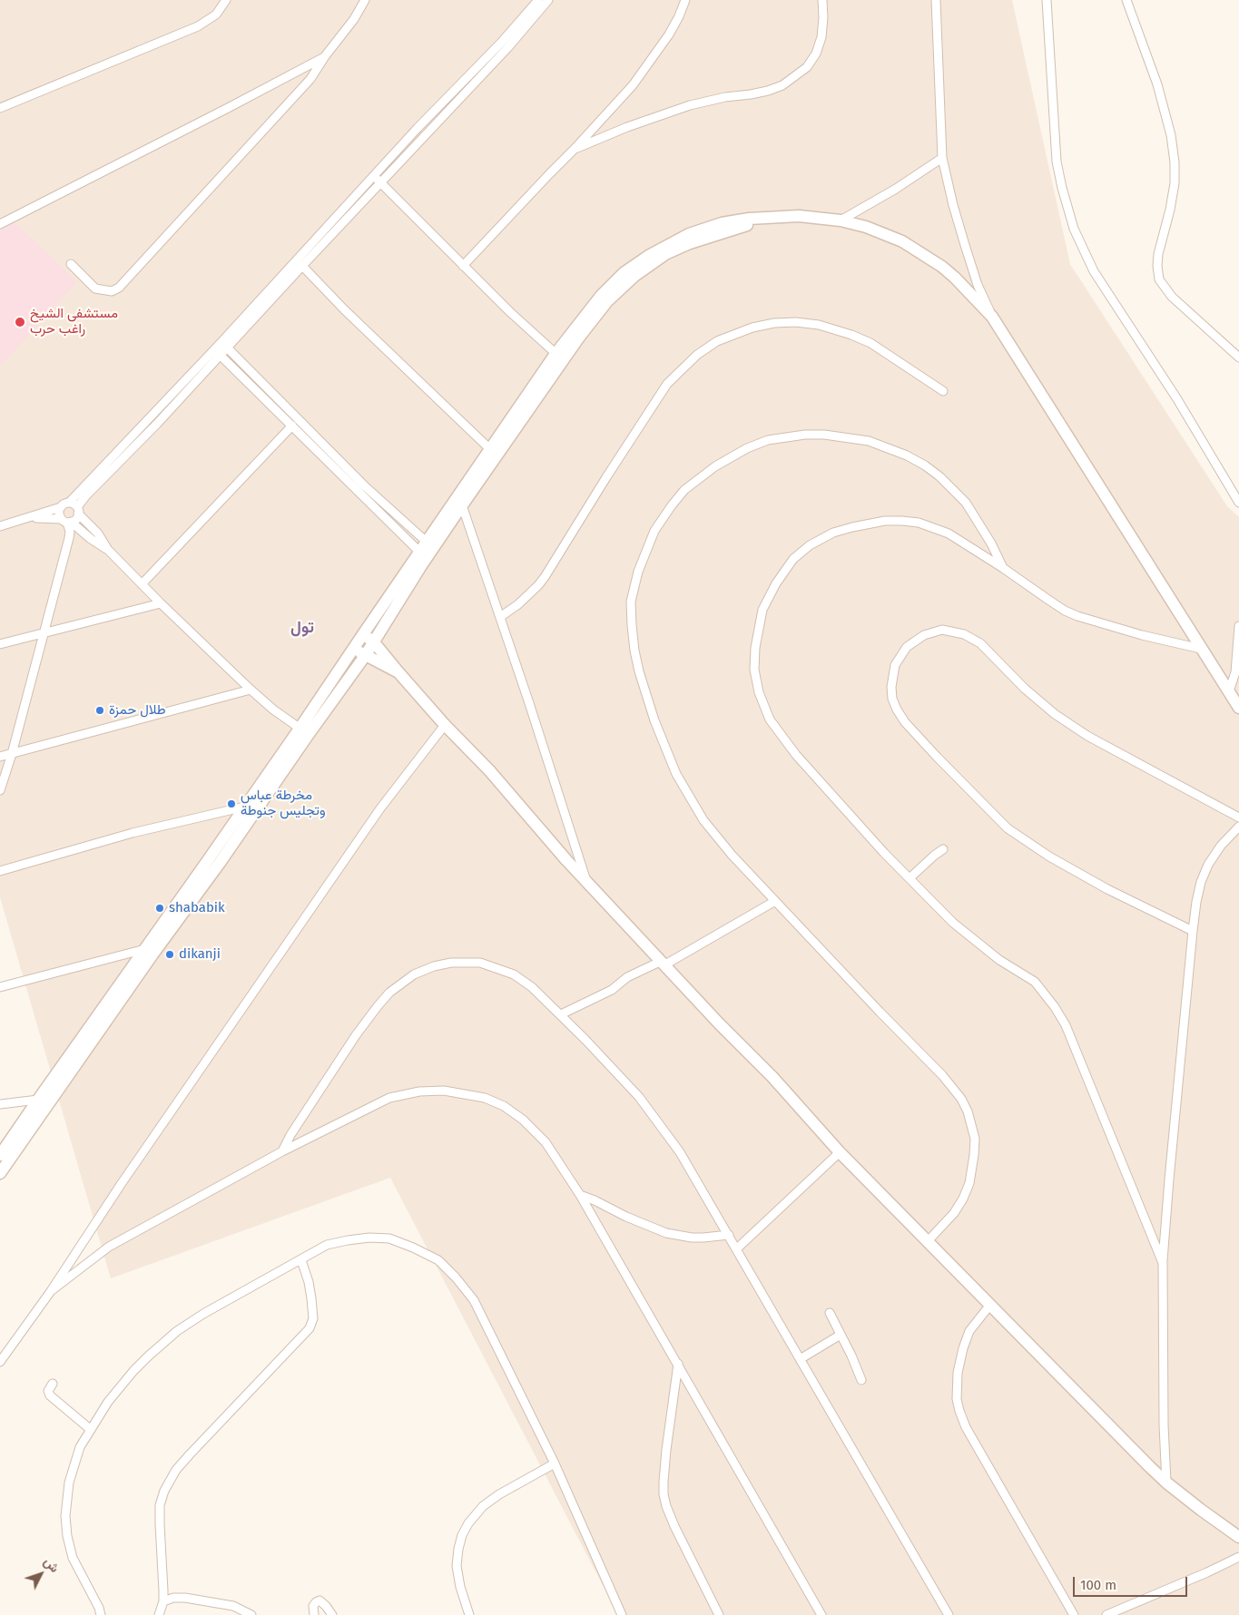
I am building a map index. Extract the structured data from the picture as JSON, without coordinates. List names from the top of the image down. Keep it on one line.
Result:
{"districts":["تول"],"places":["مستشفى الشيخ راغب حرب","طلال حمزة","مخرطة عباس وتجليس جنوطة","shababik","dikanji"],"scale_bar":"100 m","north":"top right"}
